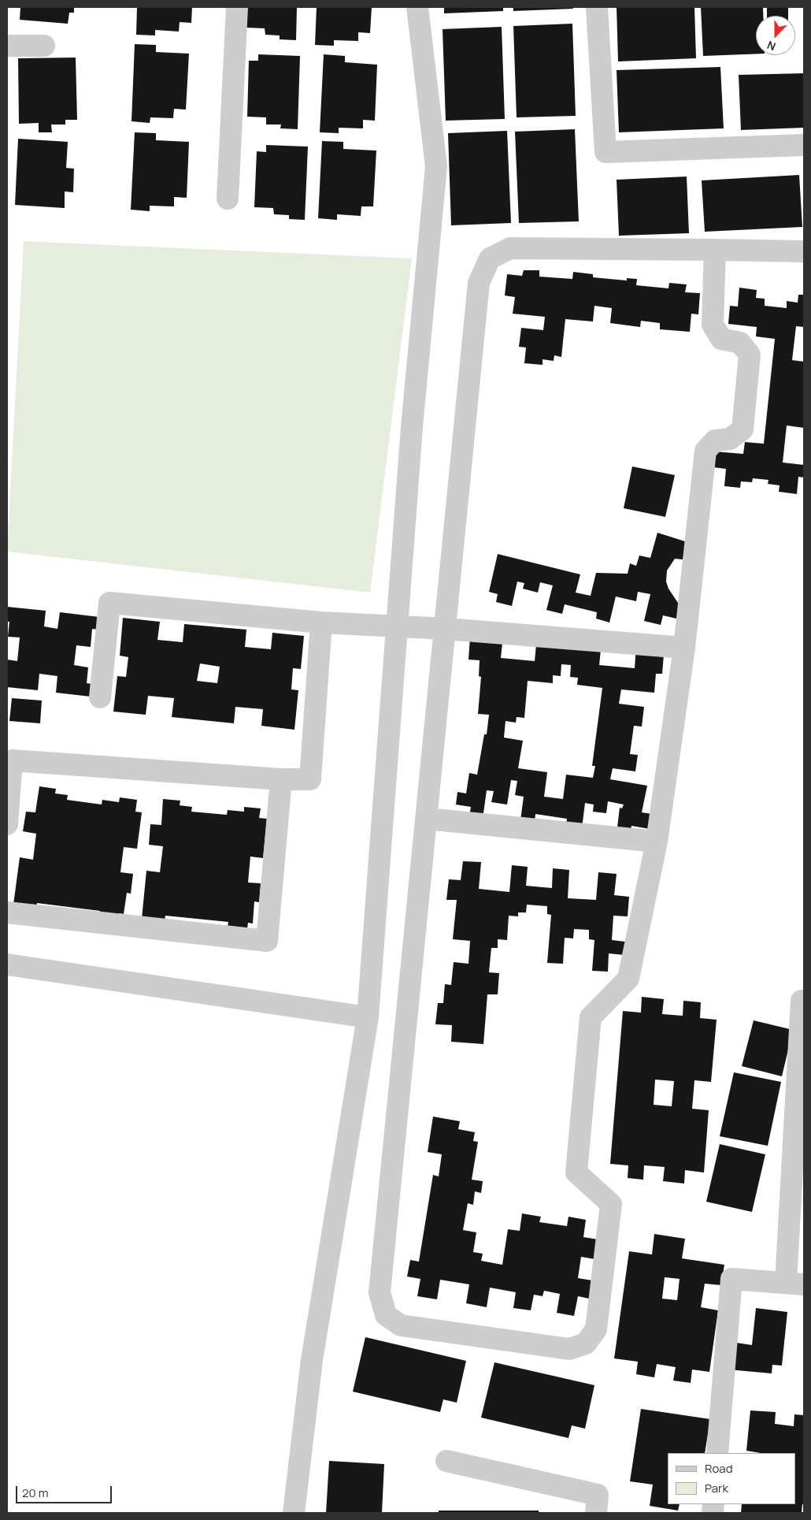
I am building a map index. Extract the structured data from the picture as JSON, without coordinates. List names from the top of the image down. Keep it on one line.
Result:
{"legend":["Road","Park"],"scale_bar":"20 m","north":"bottom"}
